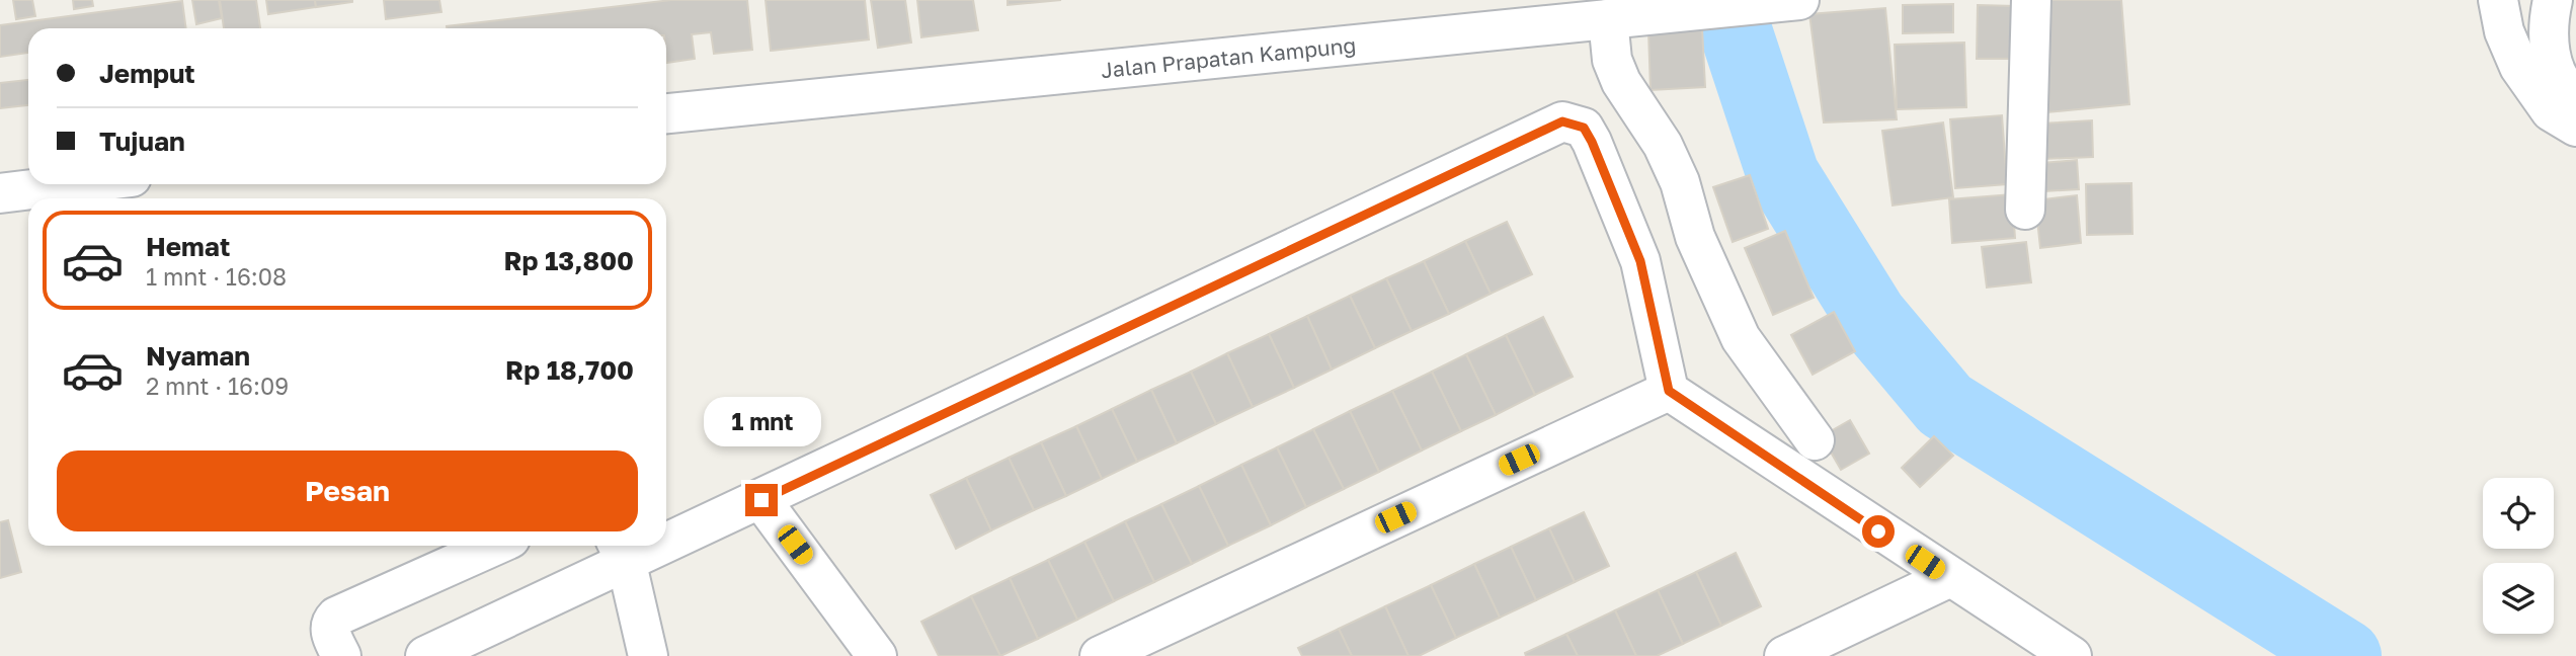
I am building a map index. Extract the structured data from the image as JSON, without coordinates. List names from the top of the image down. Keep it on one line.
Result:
{"streets":{"street":["Jalan Prapatan Kampung"]},"page":{"banner":["Jemput","Tujuan"],"list":[{"name":"Hemat","note":"1 mnt · 16:08","value":"Rp 13,800"},{"name":"Nyaman","note":"2 mnt · 16:09","value":"Rp 18,700"}],"bubble":"1 mnt","buttons":"Pesan"}}
